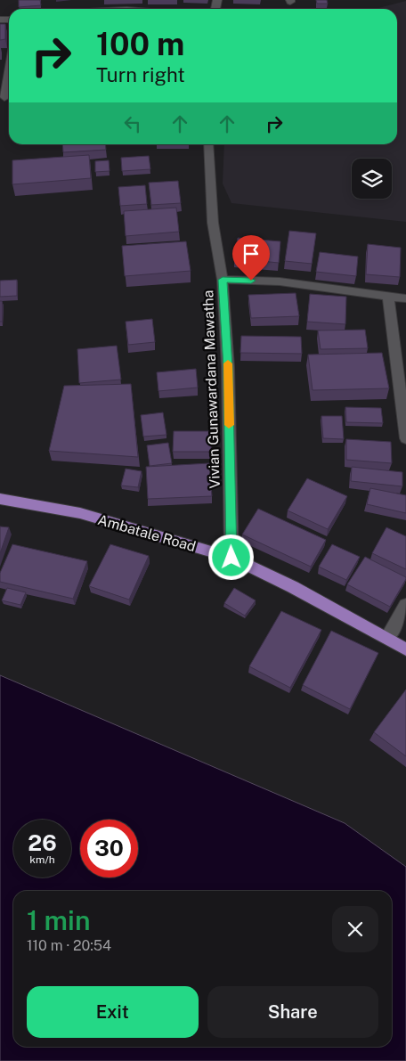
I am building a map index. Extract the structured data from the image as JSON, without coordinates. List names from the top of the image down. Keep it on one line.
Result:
{"streets":{"main road":["Ambatale Road"],"street":["Vivian Gunawardana Mawatha"]},"crossings":[["Vivian Gunawardana Mawatha","Ambatale Road"]],"page":{"turn":["100 m","Turn right"],"speed":"26 km/h","limit":"30","heading":["1 min","110 m · 20:54"],"buttons":["Exit","Share"]}}
